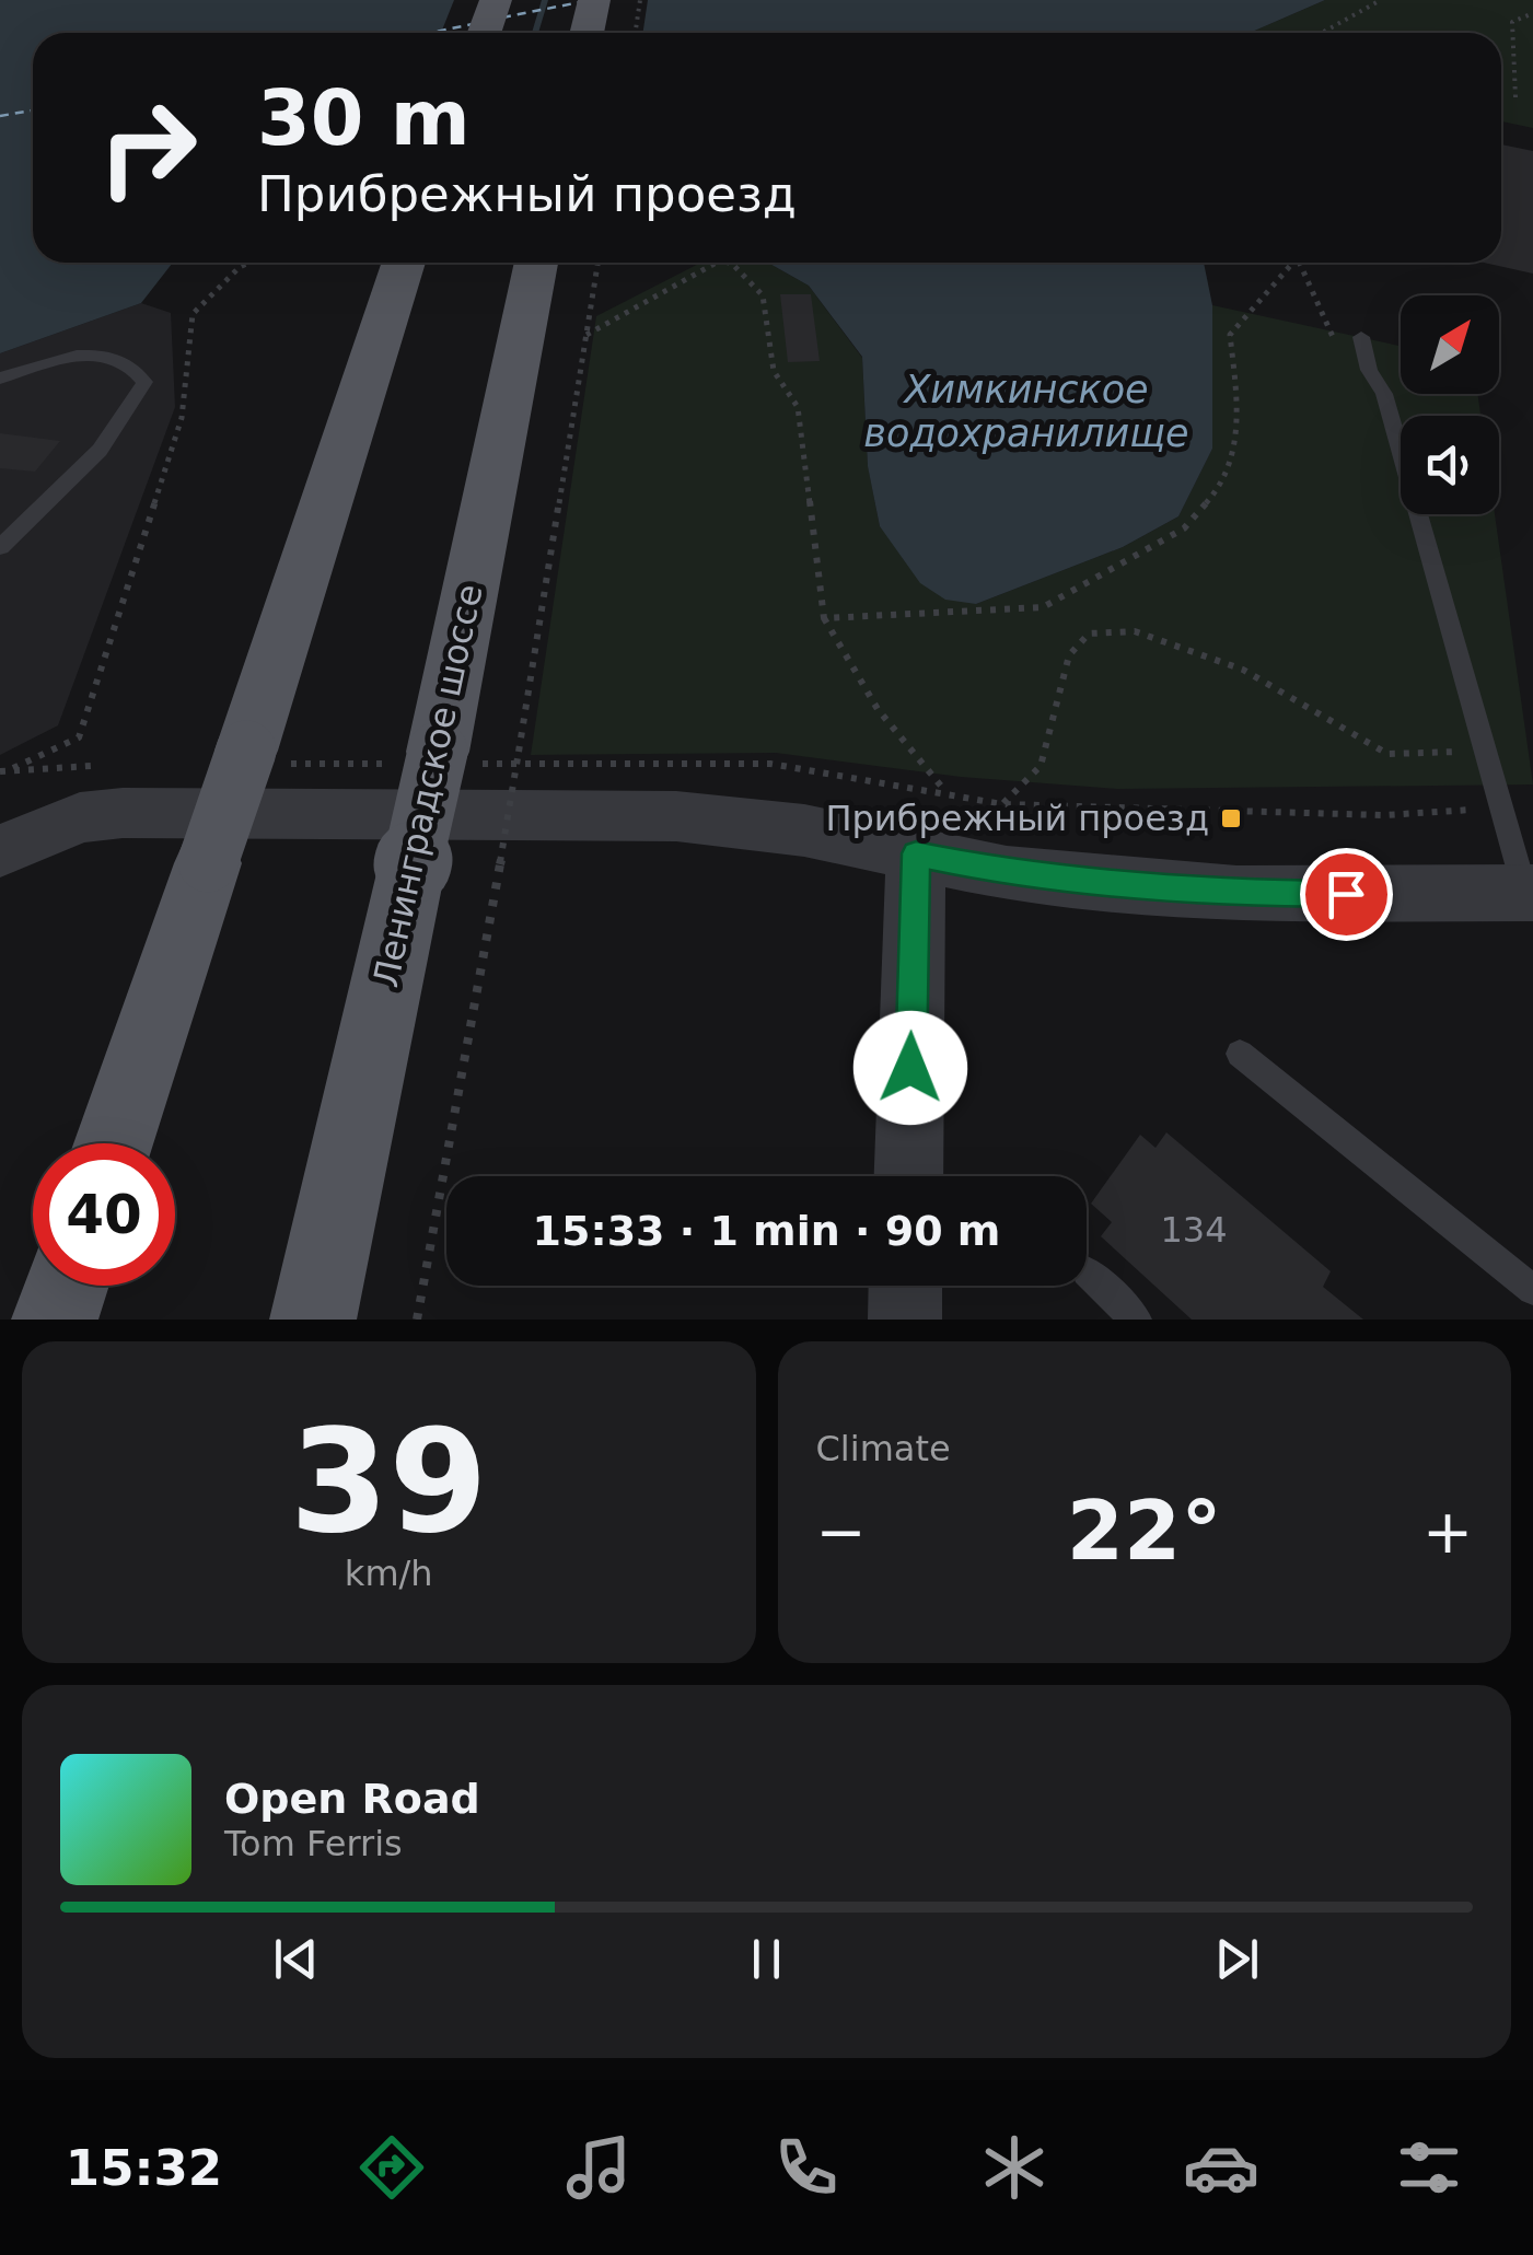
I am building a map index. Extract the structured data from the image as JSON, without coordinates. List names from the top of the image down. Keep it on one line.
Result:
{"streets":{"main road":["Ленинградское шоссе"]},"water":["Химкинское водохранилище"],"places":{"transit":["Прибрежный проезд"]},"house_numbers":["134"],"north":"top right","page":{"turn":["30 m","Прибрежный проезд"],"limit":"40","trip":"15:33 · 1 min · 90 m","tile":[["39","km/h"],"Climate"],"heat":["−","22°","+"],"song":["Open Road","Tom Ferris"],"tabs":"15:32"}}
